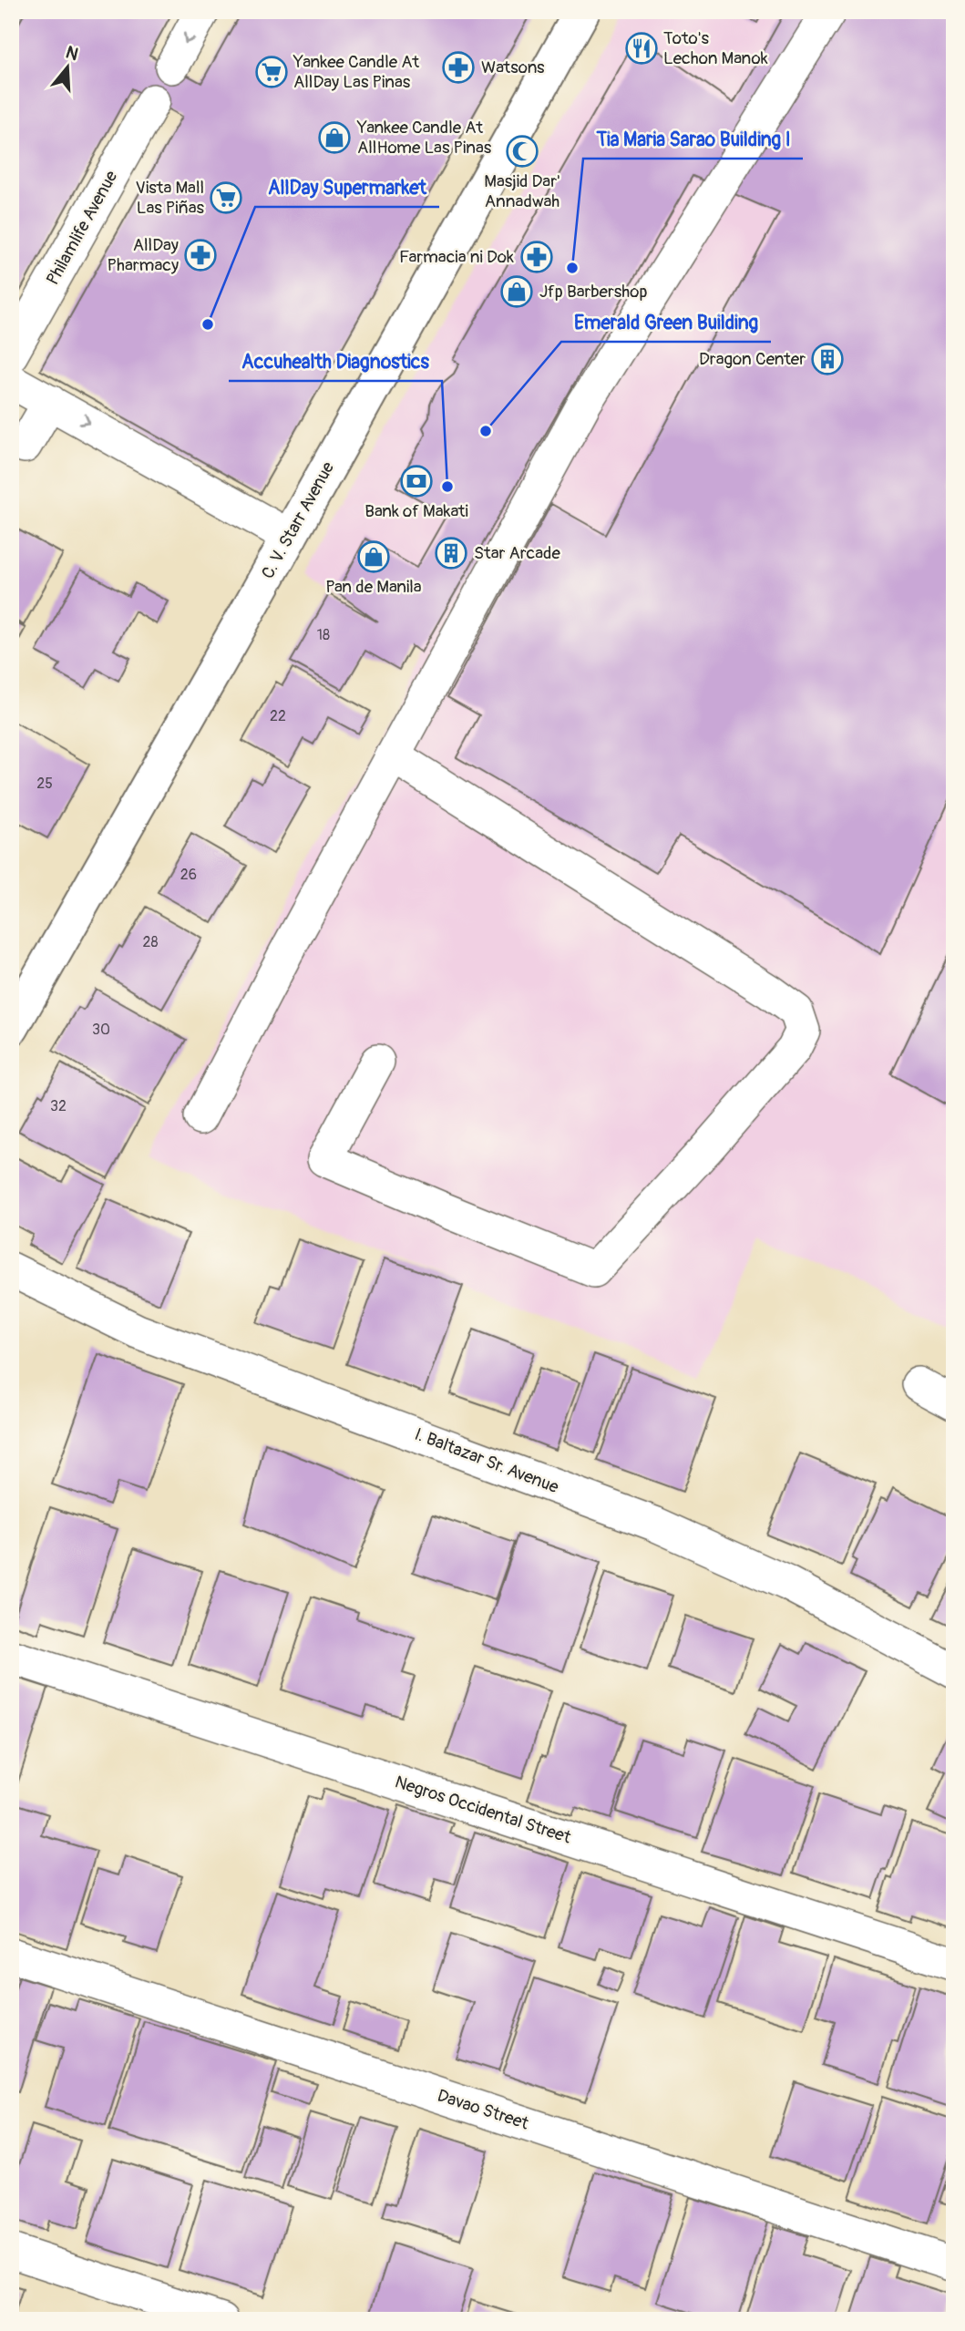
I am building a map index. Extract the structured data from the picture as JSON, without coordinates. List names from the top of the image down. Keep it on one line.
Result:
{"streets":{"main road":["C. V. Starr Avenue"],"street":["Philamlife Avenue","I. Baltazar Sr. Avenue","Negros Occidental Street","Davao Street"]},"places":{"restaurant":["Toto's Lechon Manok"],"pharmacy":["Watsons","AllDay Pharmacy","Farmacia ni Dok"],"supermarket":["Yankee Candle At AllDay Las Pinas","Vista Mall Las Piñas"],"shop":["Yankee Candle At AllHome Las Pinas","Jfp Barbershop","Pan de Manila"],"mosque":["Masjid Dar' Annadwah"],"other":["Tia Maria Sarao Building I","AllDay Supermarket","Emerald Green Building","Accuhealth Diagnostics"],"building":["Dragon Center","Star Arcade"],"bank":["Bank of Makati"]},"house_numbers":["18","22","25","26","28","30","32"],"north":"top"}
